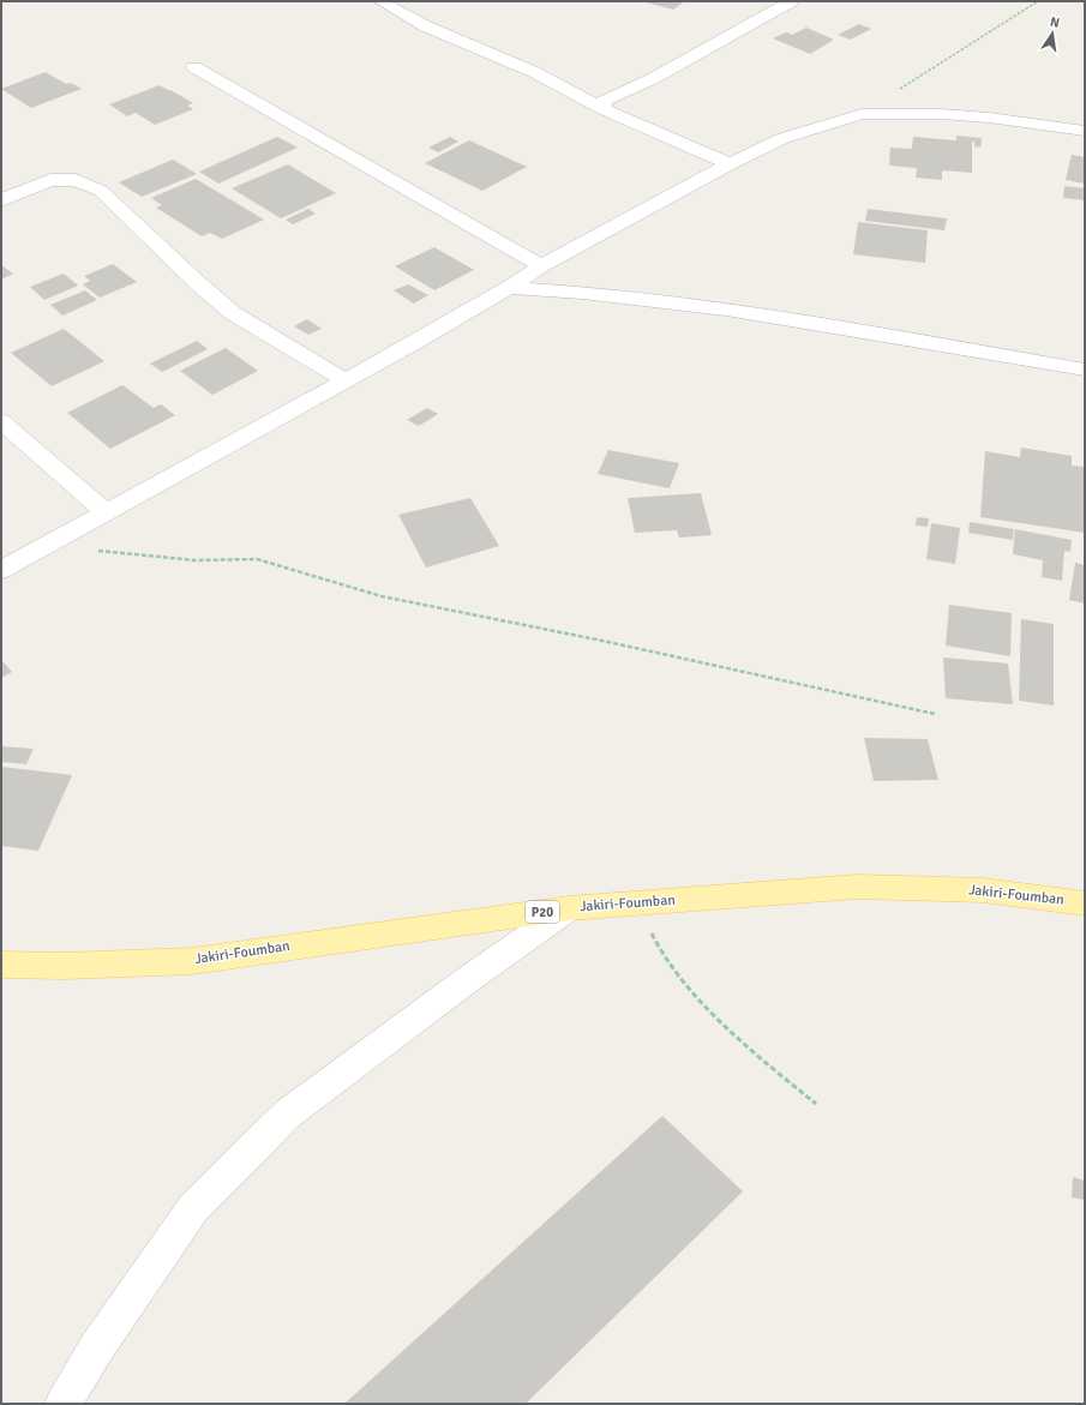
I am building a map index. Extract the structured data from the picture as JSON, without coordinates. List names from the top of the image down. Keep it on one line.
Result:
{"streets":{"main road":["Jakiri-Foumban","P20"]},"north":"top"}
